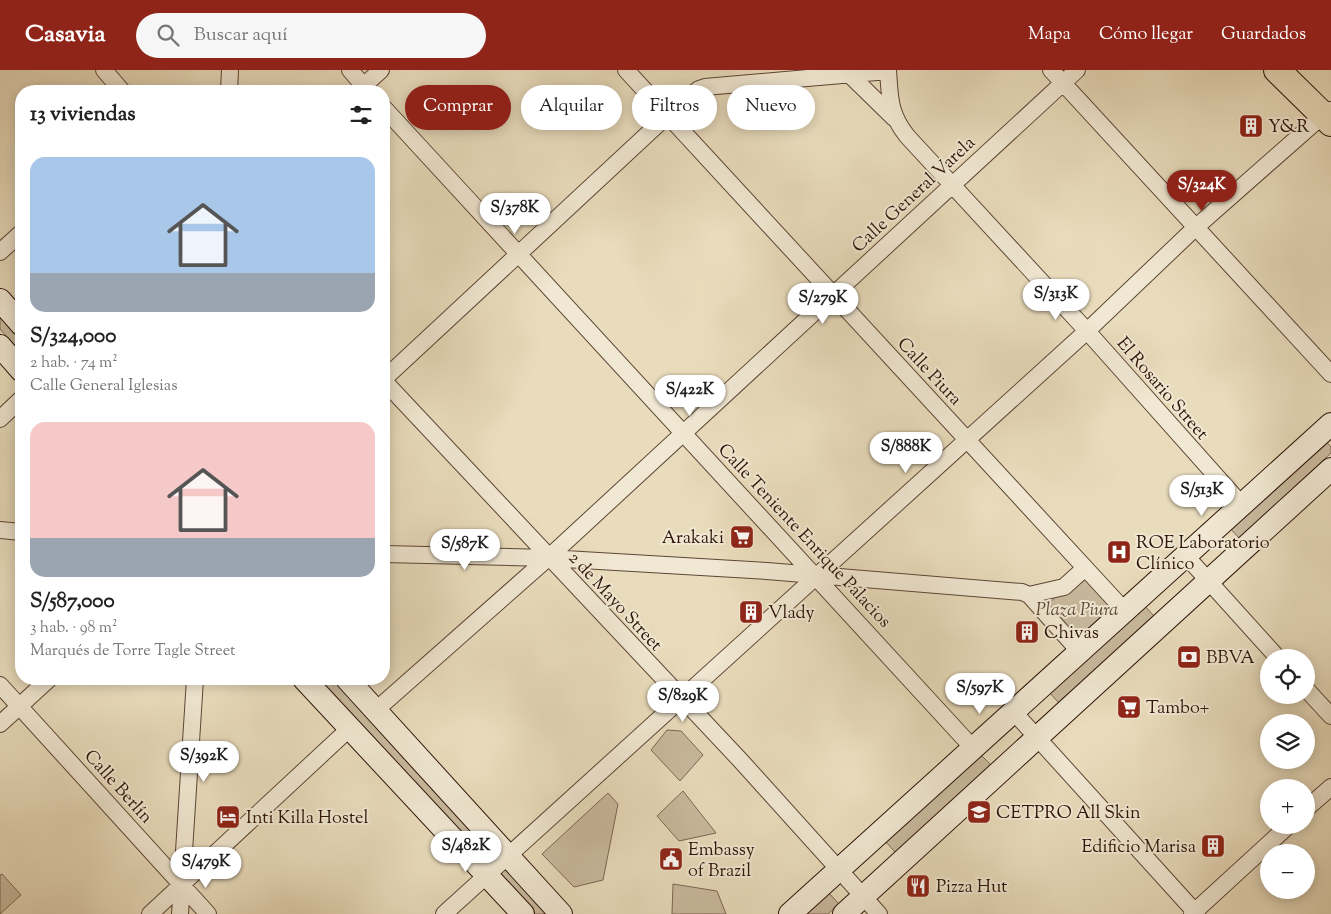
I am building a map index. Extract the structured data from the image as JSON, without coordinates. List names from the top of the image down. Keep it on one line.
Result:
{"streets":{"street":["Calle General Varela","Calle Piura","El Rosario Street","Calle Teniente Enrique Palacios","2 de Mayo Street","Calle Berlín"]},"crossings":[["Calle General Varela","Calle Piura"],["Calle General Varela","El Rosario Street"],["Calle General Varela","Calle Teniente Enrique Palacios"],["Calle General Varela","2 de Mayo Street"]],"parks":["Plaza Piura"],"places":{"building":["Y&R","Vlady","Chivas","Edificio Marisa"],"supermarket":["Arakaki","Tambo+"],"hospital":["ROE Laboratorio Clínico"],"bank":["BBVA"],"school or university":["CETPRO All Skin"],"hotel":["Inti Killa Hostel"],"public building":["Embassy of Brazil"],"restaurant":["Pizza Hut"]},"page":{"header":"Casavia","search":"Buscar aquí","nav":["Mapa","Cómo llegar","Guardados"],"chip":["Comprar","Alquilar","Filtros","Nuevo"],"heading":"13 viviendas","list":[{"name":"S/324,000","note":"2 hab. · 74 m² · Calle General Iglesias"},{"name":"S/587,000","note":"3 hab. · 98 m² · Marqués de Torre Tagle Street"}],"price":["S/324K","S/378K","S/313K","S/279K","S/422K","S/888K","S/513K","S/587K","S/597K","S/829K","S/392K","S/482K","S/479K"],"map_buttons":["+","−"]}}
